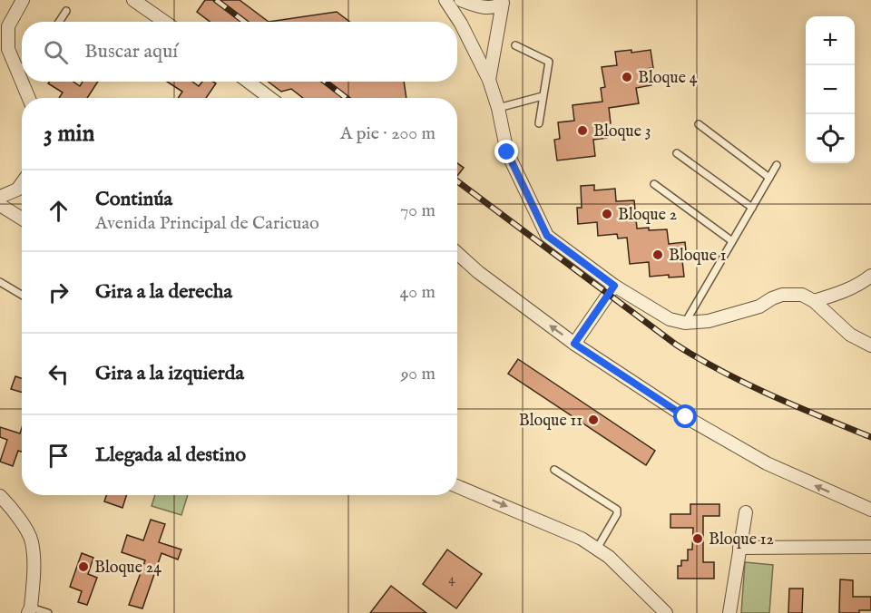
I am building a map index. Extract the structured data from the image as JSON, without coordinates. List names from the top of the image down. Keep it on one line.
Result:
{"places":["Bloque 4","Bloque 3","Bloque 2","Bloque 1","Bloque 11","Bloque 12","Bloque 24"],"house_numbers":["4"],"page":{"map_buttons":["+","−"],"search":"Buscar aquí","heading":["3 min","A pie · 200 m"],"list":[["Continúa","Avenida Principal de Caricuao","70 m"],["Gira a la derecha","40 m"],["Gira a la izquierda","90 m"],"Llegada al destino"]}}
